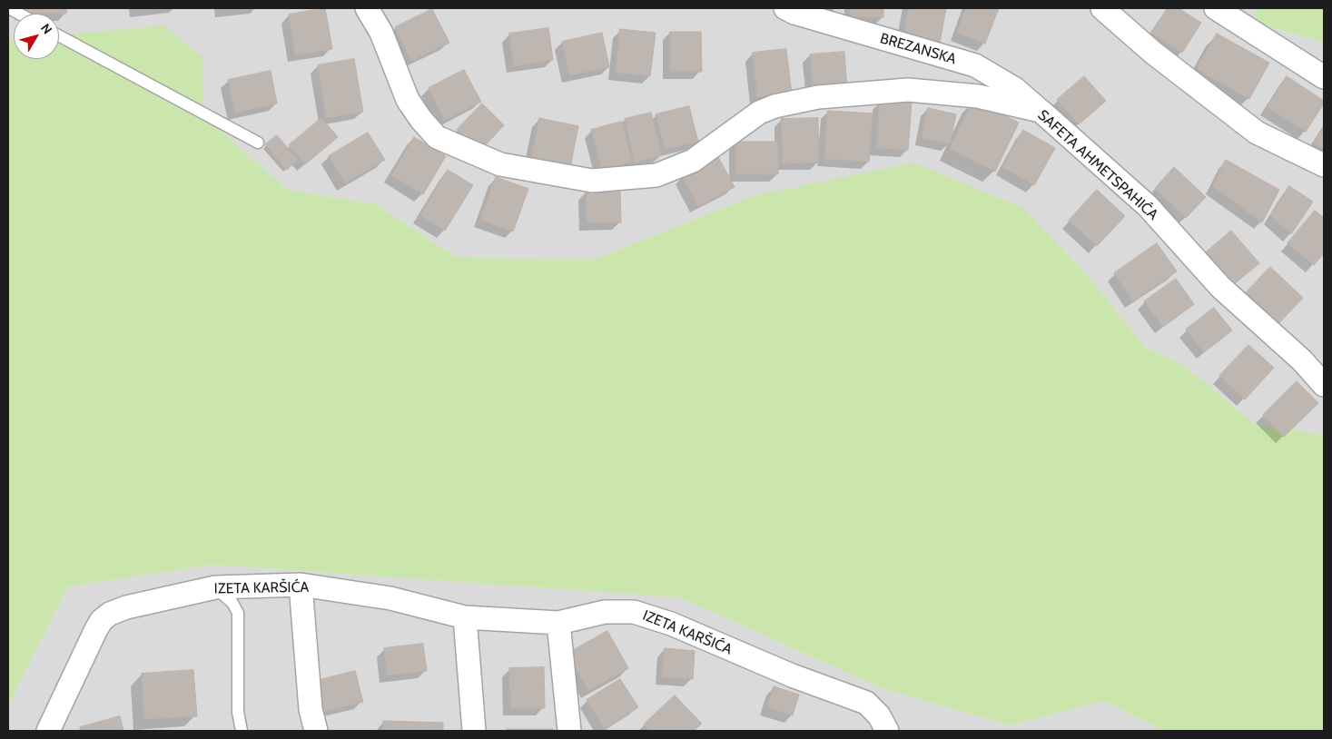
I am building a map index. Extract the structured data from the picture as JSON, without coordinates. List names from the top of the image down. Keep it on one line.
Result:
{"streets":{"street":["BREZANSKA","SAFETA AHMETSPAHIĆA","IZETA KARŠIĆA"]},"crossings":[["BREZANSKA","SAFETA AHMETSPAHIĆA"]],"north":"top right"}
